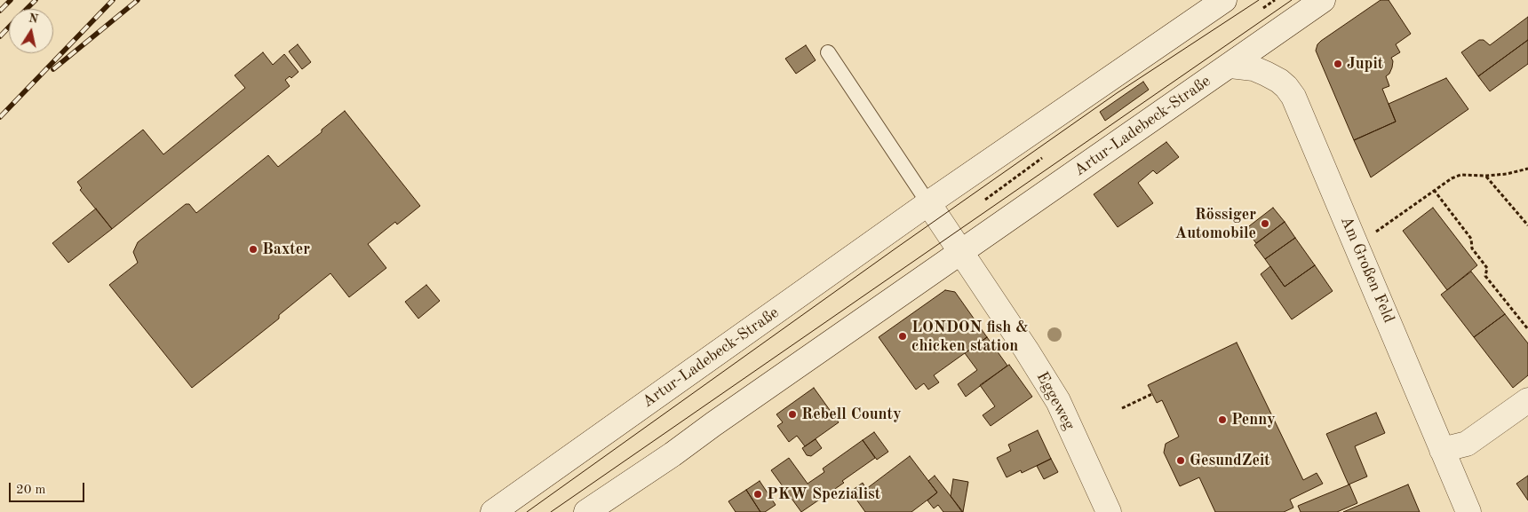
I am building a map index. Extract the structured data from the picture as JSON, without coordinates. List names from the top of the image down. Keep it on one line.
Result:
{"streets":{"street":["Artur-Ladebeck-Straße","Am Großen Feld","Eggeweg"]},"crossings":[["Artur-Ladebeck-Straße","Am Großen Feld"],["Artur-Ladebeck-Straße","Eggeweg"]],"places":["Jupit","Rössiger Automobile","Baxter","LONDON fish & chicken station","Rebell County","Penny","GesundZeit","PKW Spezialist"],"scale_bar":"20 m","north":"top"}
